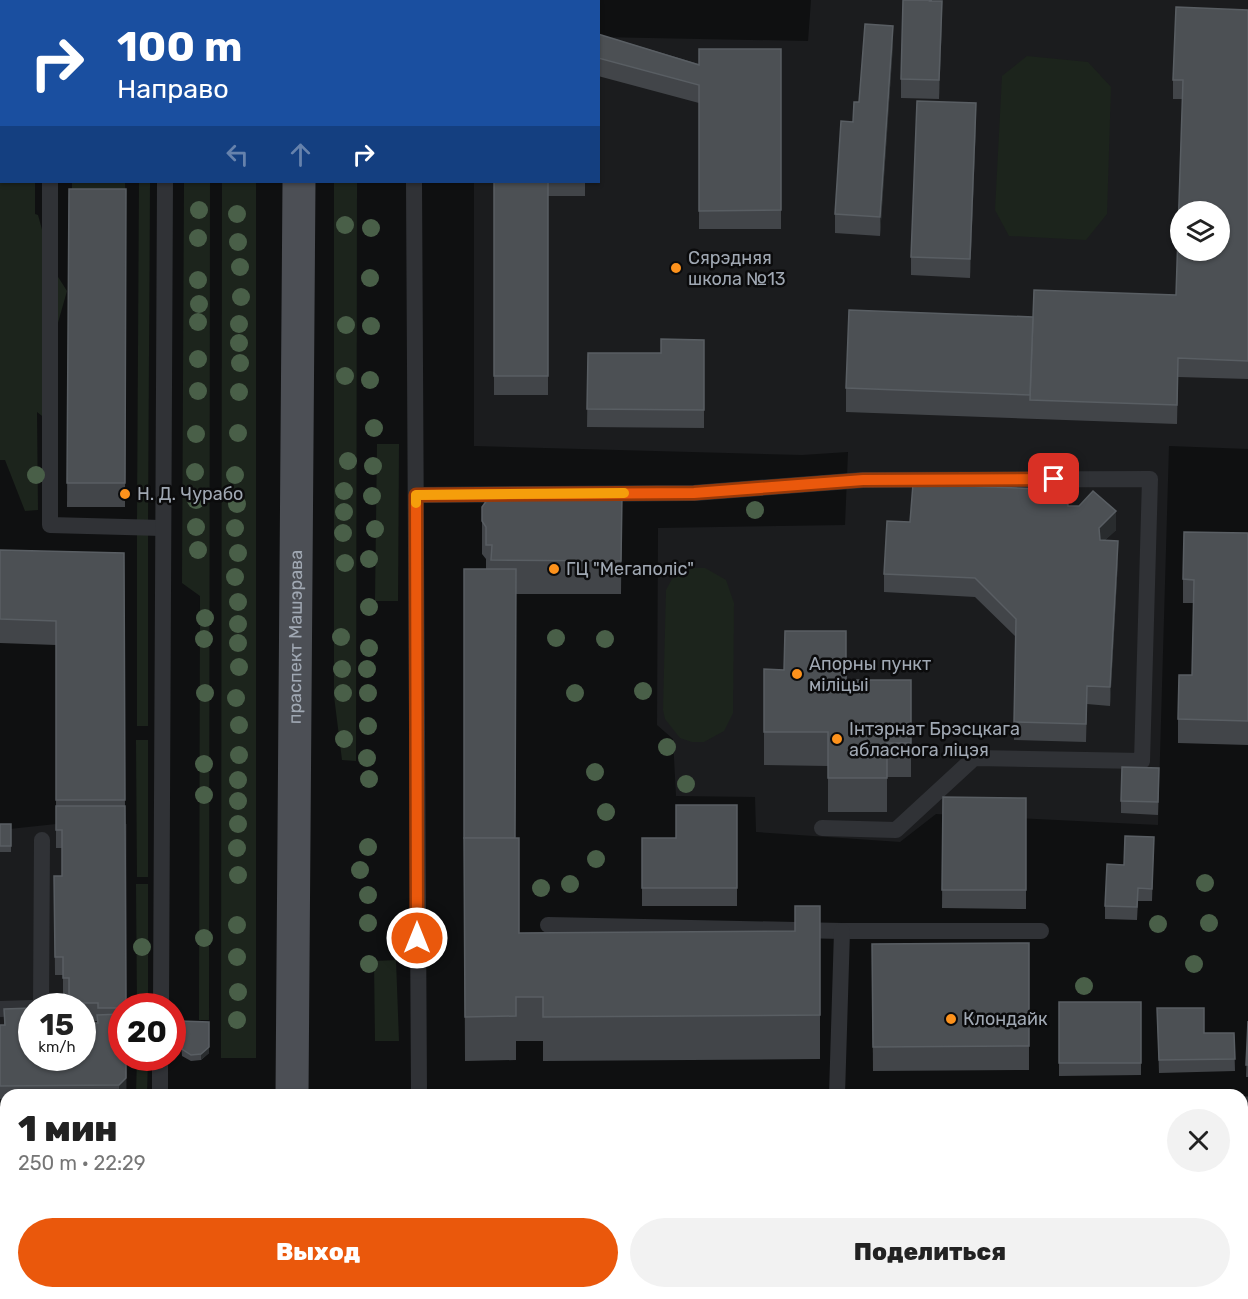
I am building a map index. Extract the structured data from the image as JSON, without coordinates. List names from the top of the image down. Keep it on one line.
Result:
{"streets":{"main road":["праспект Машэрава"]},"places":["Сярэдняя школа №13","Н. Д. Чурабо","ГЦ \"Мегаполіс\"","Апорны пункт міліцыі","Інтэрнат Брэсцкага абласнога ліцэя","Клондайк"],"page":{"turn":["100 m","Направо"],"speed":"15 km/h","limit":"20","heading":["1 мин","250 m · 22:29"],"buttons":["Выход","Поделиться"]}}
